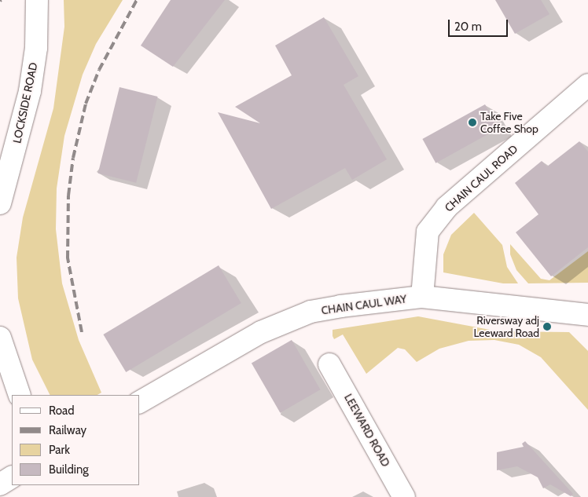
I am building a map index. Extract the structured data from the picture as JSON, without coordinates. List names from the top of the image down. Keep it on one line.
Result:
{"streets":{"street":["LOCKSIDE ROAD","CHAIN CAUL ROAD","CHAIN CAUL WAY","LEEWARD ROAD"]},"crossings":[["CHAIN CAUL ROAD","CHAIN CAUL WAY"]],"places":["Take Five Coffee Shop","Riversway adj Leeward Road"],"legend":["Road","Railway","Park","Building"],"scale_bar":"20 m"}
